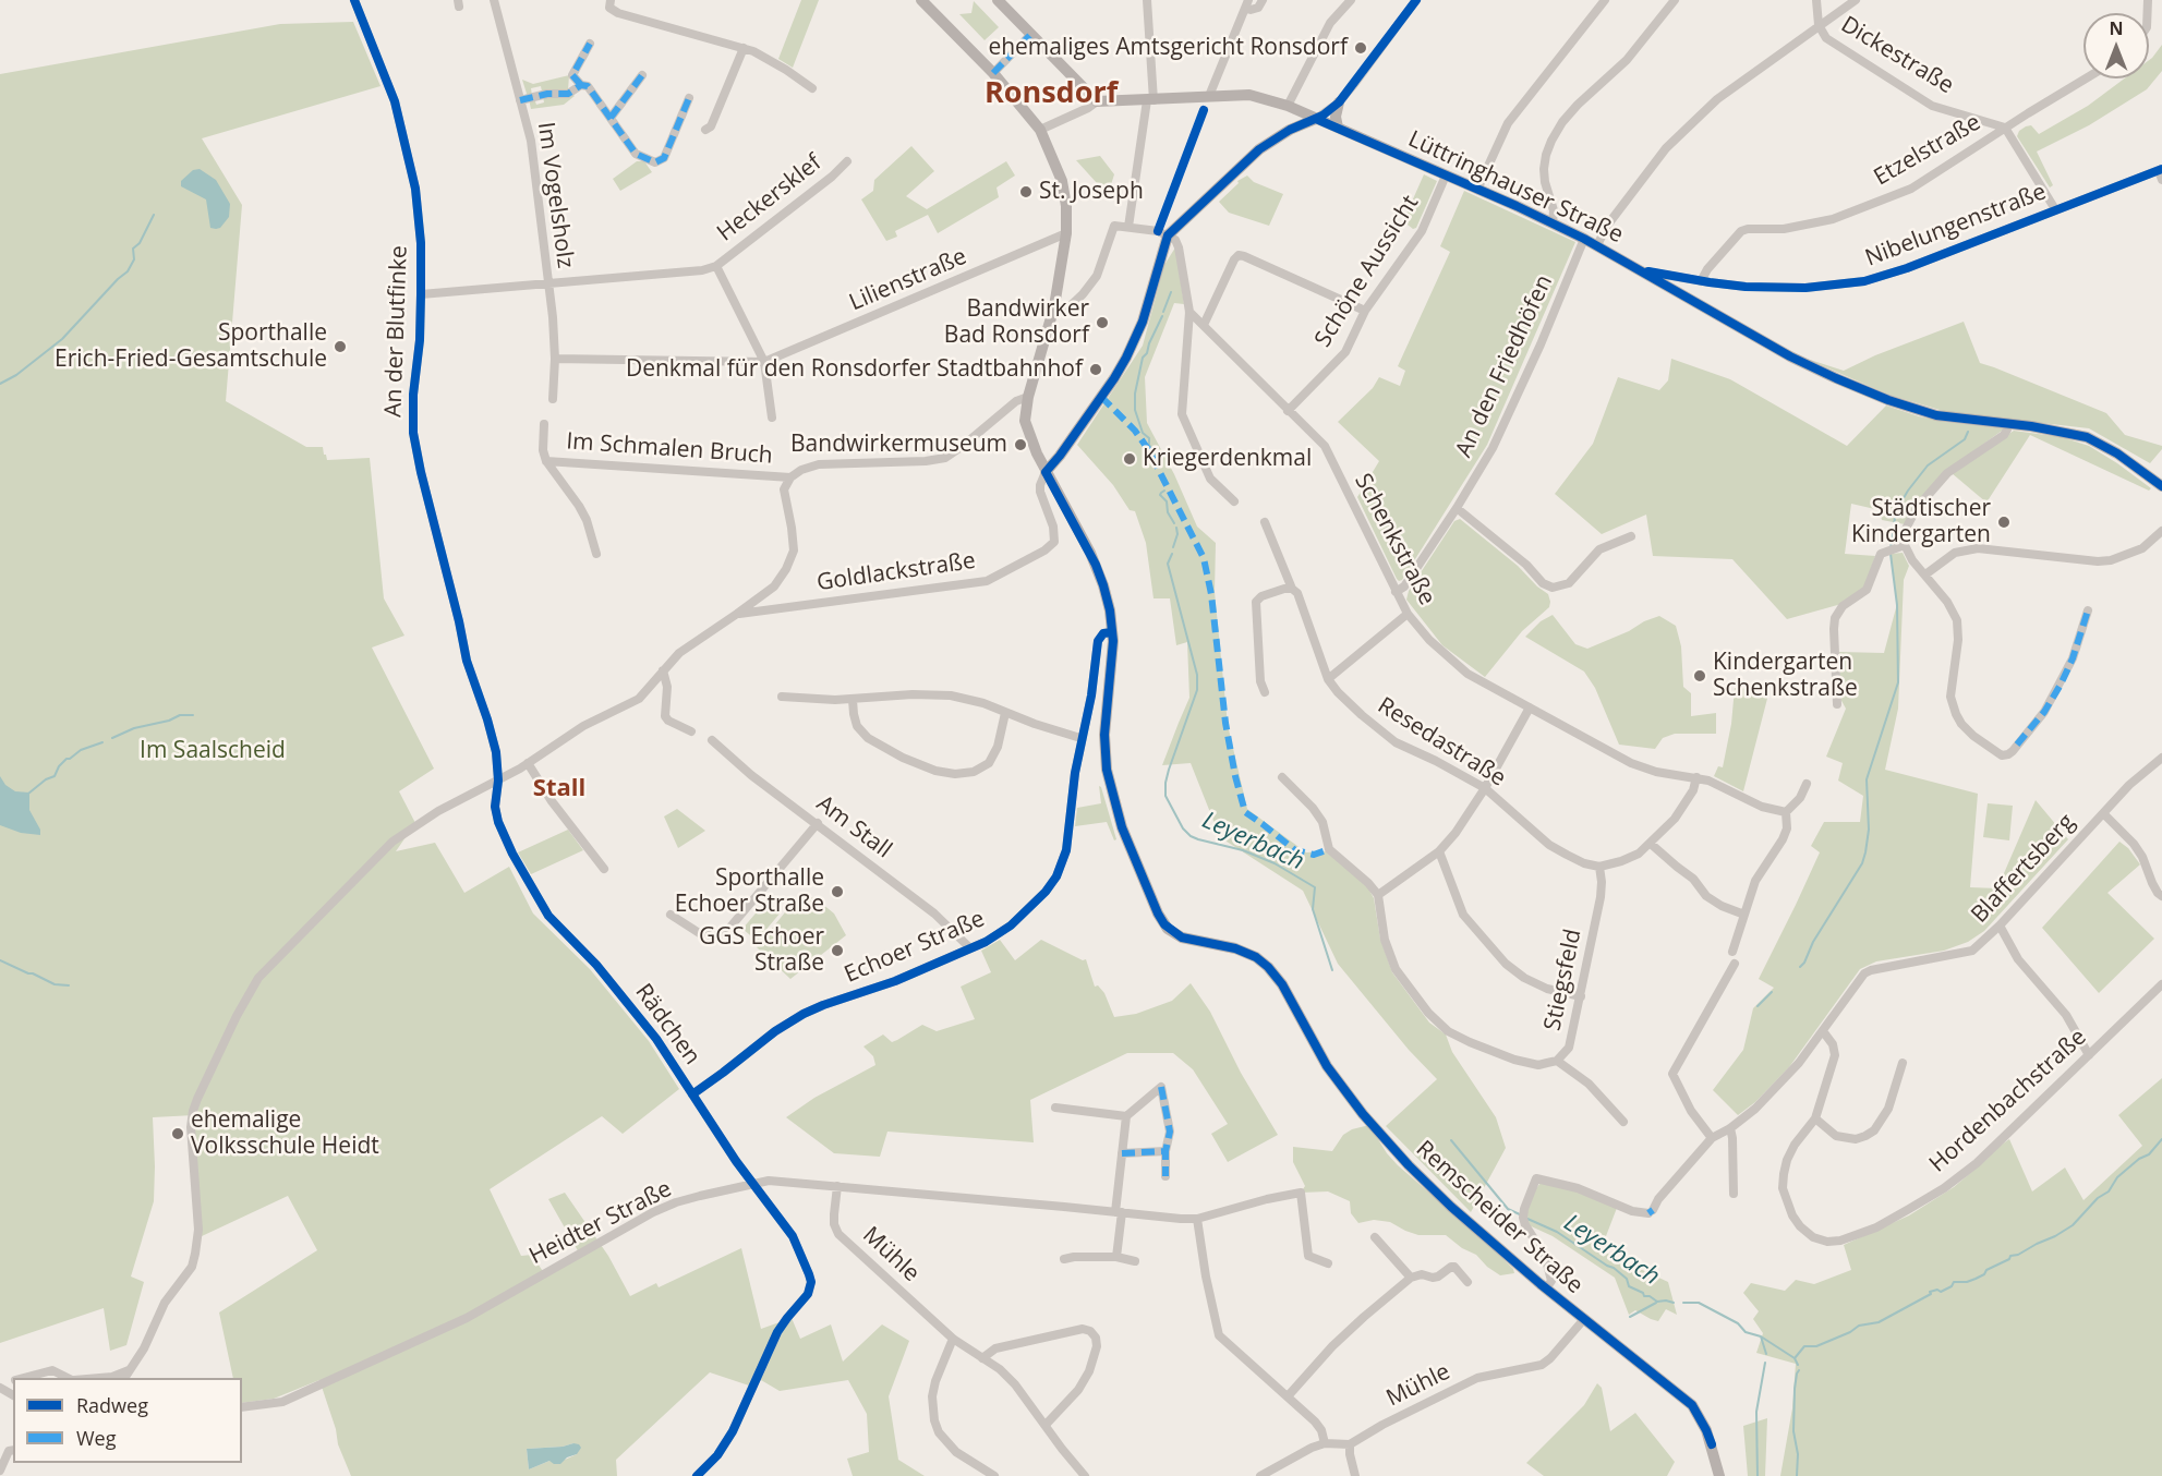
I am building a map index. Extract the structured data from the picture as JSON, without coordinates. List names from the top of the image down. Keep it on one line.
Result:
{"streets":{"main road":["Lüttringhauser Straße","Remscheider Straße"],"street":["Dickestraße","Etzelstraße","Im Vogelsholz","Heckersklef","Nibelungenstraße","Schöne Aussicht","Lilienstraße","An der Blutfinke","An den Friedhöfen","Im Schmalen Bruch","Schenkstraße","Goldlackstraße","Resedastraße","Am Stall","Blaffertsberg","Echoer Straße","Stiegsfeld","Rädchen","Hordenbachstraße","Heidter Straße","Mühle"]},"crossings":[["Dickestraße","Etzelstraße"],["Etzelstraße","Nibelungenstraße"],["Lüttringhauser Straße","Nibelungenstraße"],["Lüttringhauser Straße","Schöne Aussicht"],["Lüttringhauser Straße","An den Friedhöfen"],["Lüttringhauser Straße","Remscheider Straße"],["Im Vogelsholz","Heckersklef"],["Im Vogelsholz","Lilienstraße"],["Heckersklef","Lilienstraße"],["Heckersklef","An der Blutfinke"],["Schöne Aussicht","Schenkstraße"],["Lilienstraße","Remscheider Straße"],["An der Blutfinke","Rädchen"],["An den Friedhöfen","Schenkstraße"],["Goldlackstraße","Remscheider Straße"],["Resedastraße","Stiegsfeld"],["Am Stall","Echoer Straße"],["Blaffertsberg","Hordenbachstraße"],["Blaffertsberg","Remscheider Straße"],["Echoer Straße","Rädchen"],["Echoer Straße","Remscheider Straße"],["Rädchen","Heidter Straße"],["Remscheider Straße","Mühle"],["Heidter Straße","Mühle"]],"districts":["Ronsdorf","Stall"],"water":["Leyerbach"],"parks":["Im Saalscheid"],"places":["ehemaliges Amtsgericht Ronsdorf","St. Joseph","Bandwirker Bad Ronsdorf","Sporthalle Erich-Fried-Gesamtschule","Denkmal für den Ronsdorfer Stadtbahnhof","Bandwirkermuseum","Kriegerdenkmal","Städtischer Kindergarten","Kindergarten Schenkstraße","Sporthalle Echoer Straße","GGS Echoer Straße","ehemalige Volksschule Heidt"],"legend":["Radweg","Weg"],"north":"top"}
